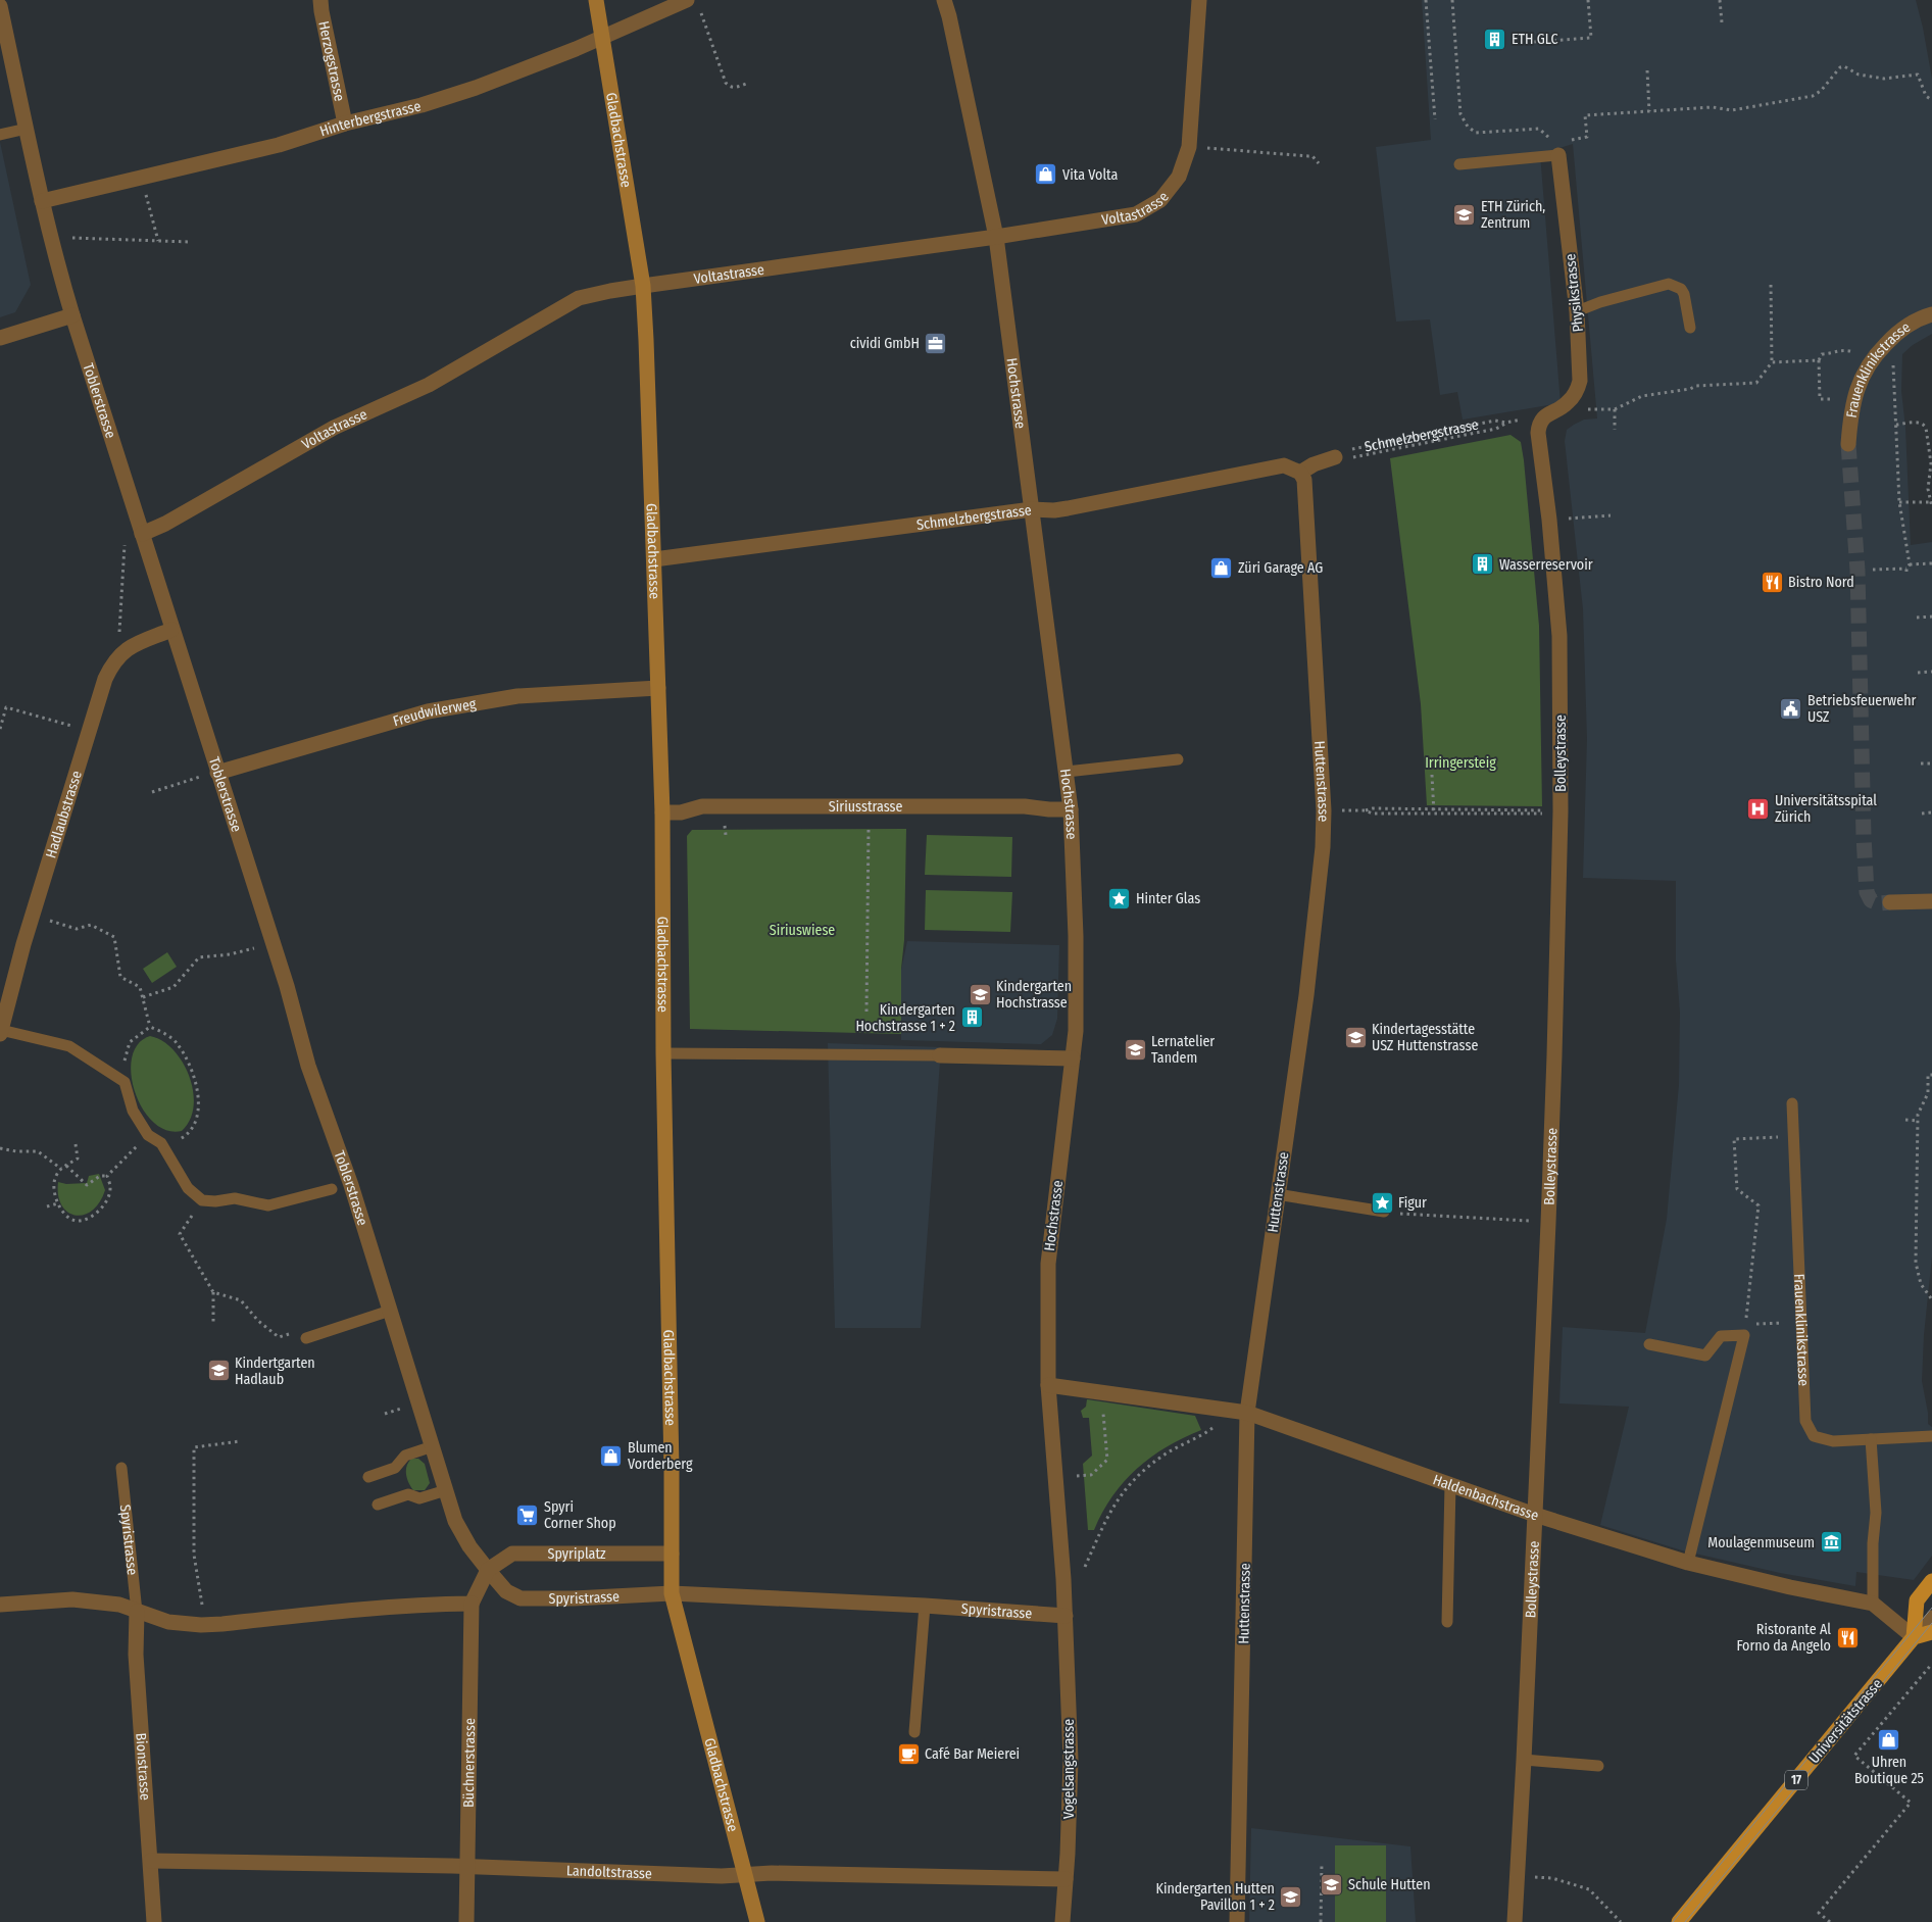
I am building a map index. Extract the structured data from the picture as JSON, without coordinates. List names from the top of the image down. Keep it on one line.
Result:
{"streets":{"main road":["Universitätstrasse","17"],"street":["Herzogstrasse","Hinterbergstrasse","Gladbachstrasse","Voltastrasse","Physikstrasse","Frauenklinikstrasse","Hochstrasse","Toblerstrasse","Schmelzbergstrasse","Freudwilerweg","Bolleystrasse","Huttenstrasse","Siriusstrasse","Hadlaubstrasse","Haldenbachstrasse","Spyristrasse","Spyriplatz","Büchnerstrasse","Bionstrasse","Vogelsangstrasse","Landoltstrasse"]},"crossings":[["Herzogstrasse","Hinterbergstrasse"],["Hinterbergstrasse","Gladbachstrasse"],["Hinterbergstrasse","Toblerstrasse"],["Gladbachstrasse","Voltastrasse"],["Gladbachstrasse","Schmelzbergstrasse"],["Gladbachstrasse","Freudwilerweg"],["Gladbachstrasse","Siriusstrasse"],["Gladbachstrasse","Spyristrasse"],["Gladbachstrasse","Spyriplatz"],["Gladbachstrasse","Landoltstrasse"],["Voltastrasse","Hochstrasse"],["Voltastrasse","Toblerstrasse"],["Physikstrasse","Schmelzbergstrasse"],["Physikstrasse","Bolleystrasse"],["Hochstrasse","Schmelzbergstrasse"],["Hochstrasse","Siriusstrasse"],["Hochstrasse","Haldenbachstrasse"],["Hochstrasse","Spyristrasse"],["Hochstrasse","Vogelsangstrasse"],["Toblerstrasse","Freudwilerweg"],["Toblerstrasse","Hadlaubstrasse"],["Toblerstrasse","Spyristrasse"],["Toblerstrasse","Spyriplatz"],["Schmelzbergstrasse","Bolleystrasse"],["Schmelzbergstrasse","Huttenstrasse"],["Bolleystrasse","Haldenbachstrasse"],["Huttenstrasse","Haldenbachstrasse"],["Haldenbachstrasse","Universitätstrasse"],["Spyristrasse","Spyriplatz"],["Spyristrasse","Bionstrasse"],["Spyristrasse","Vogelsangstrasse"],["Büchnerstrasse","Landoltstrasse"],["Bionstrasse","Landoltstrasse"],["Vogelsangstrasse","Landoltstrasse"]],"parks":["Irringersteig","Siriuswiese"],"places":{"building":["ETH GLC","Wasserreservoir","Kindergarten Hochstrasse 1 + 2"],"shop":["Vita Volta","Züri Garage AG","Blumen Vorderberg","Uhren Boutique 25"],"school or university":["ETH Zürich, Zentrum","Kindergarten Hochstrasse","Kindertagesstätte USZ Huttenstrasse","Lernatelier Tandem","Kindertgarten Hadlaub","Schule Hutten","Kindergarten Hutten Pavillon 1 + 2"],"office":["cividi GmbH"],"restaurant":["Bistro Nord","Ristorante Al Forno da Angelo"],"public building":["Betriebsfeuerwehr USZ"],"hospital":["Universitätsspital Zürich"],"place":["Hinter Glas","Figur"],"supermarket":["Spyri Corner Shop"],"museum":["Moulagenmuseum"],"cafe":["Café Bar Meierei"]}}
